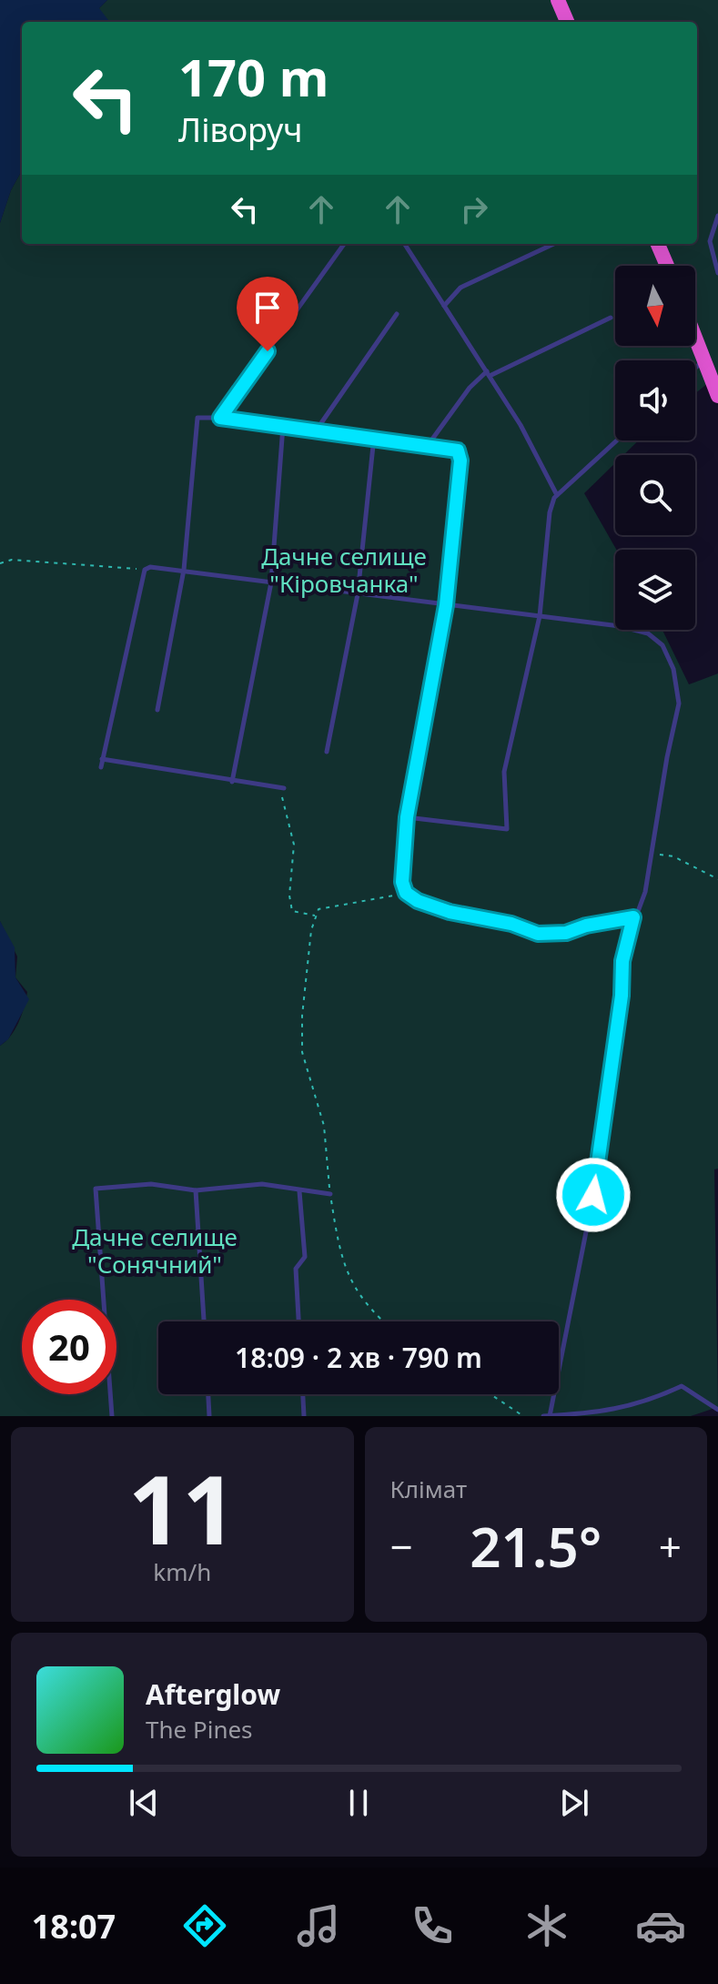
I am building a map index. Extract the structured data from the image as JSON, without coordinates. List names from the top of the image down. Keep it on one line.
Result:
{"parks":["Дачне селище \"Кіровчанка\"","Дачне селище \"Сонячний\""],"north":"bottom","page":{"turn":["170 m","Ліворуч"],"limit":"20","trip":"18:09 · 2 хв · 790 m","tile":[["11","km/h"],"Клімат"],"heat":["−","21.5°","+"],"song":["Afterglow","The Pines"],"tabs":"18:07"}}
